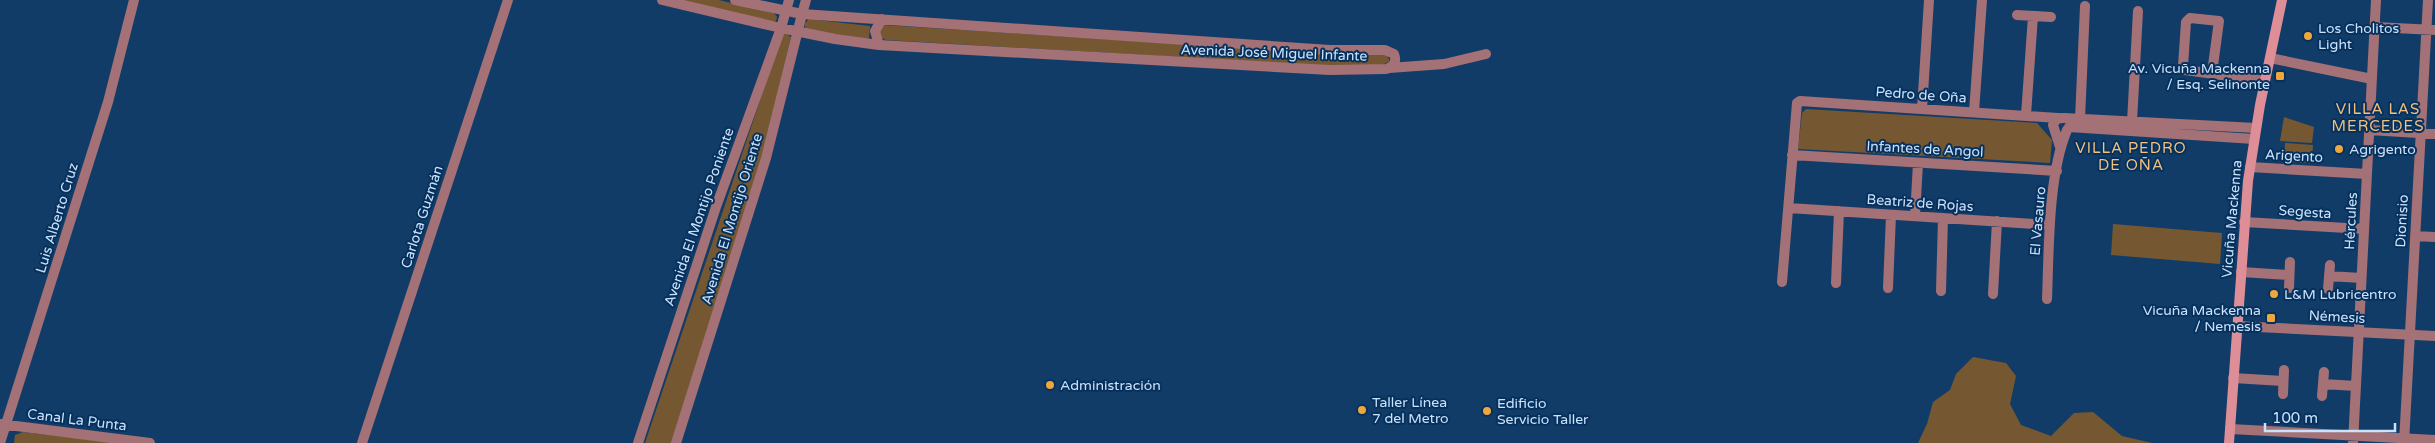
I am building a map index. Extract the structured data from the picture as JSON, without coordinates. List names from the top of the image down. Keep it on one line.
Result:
{"streets":{"main road":["Vicuña Mackenna"],"street":["Avenida José Miguel Infante","Pedro de Oña","Infantes de Angol","Arigento","Beatriz de Rojas","Segesta","Carlota Guzmán","Avenida El Montijo Poniente","Luis Alberto Cruz","Avenida El Montijo Oriente","El Vasauro","Hércules","Dionisio","Némesis","Canal La Punta"]},"crossings":[["Avenida José Miguel Infante","Avenida El Montijo Poniente"],["Avenida José Miguel Infante","Avenida El Montijo Oriente"],["Pedro de Oña","Infantes de Angol"],["Pedro de Oña","Vicuña Mackenna"],["Pedro de Oña","El Vasauro"],["Infantes de Angol","El Vasauro"],["Arigento","Vicuña Mackenna"],["Arigento","Hércules"],["Beatriz de Rojas","El Vasauro"],["Segesta","Vicuña Mackenna"],["Segesta","Hércules"],["Luis Alberto Cruz","Canal La Punta"],["Vicuña Mackenna","Némesis"],["Hércules","Némesis"],["Dionisio","Némesis"]],"districts":["VILLA LAS MERCEDES","VILLA PEDRO DE OÑA"],"places":{"other":["Los Cholitos Light","Agrigento","L&M Lubricentro","Administración","Taller Línea 7 del Metro","Edificio Servicio Taller"],"transit":["Av. Vicuña Mackenna / Esq. Selinonte","Vicuña Mackenna / Nemesis"]},"scale_bar":"100 m"}
